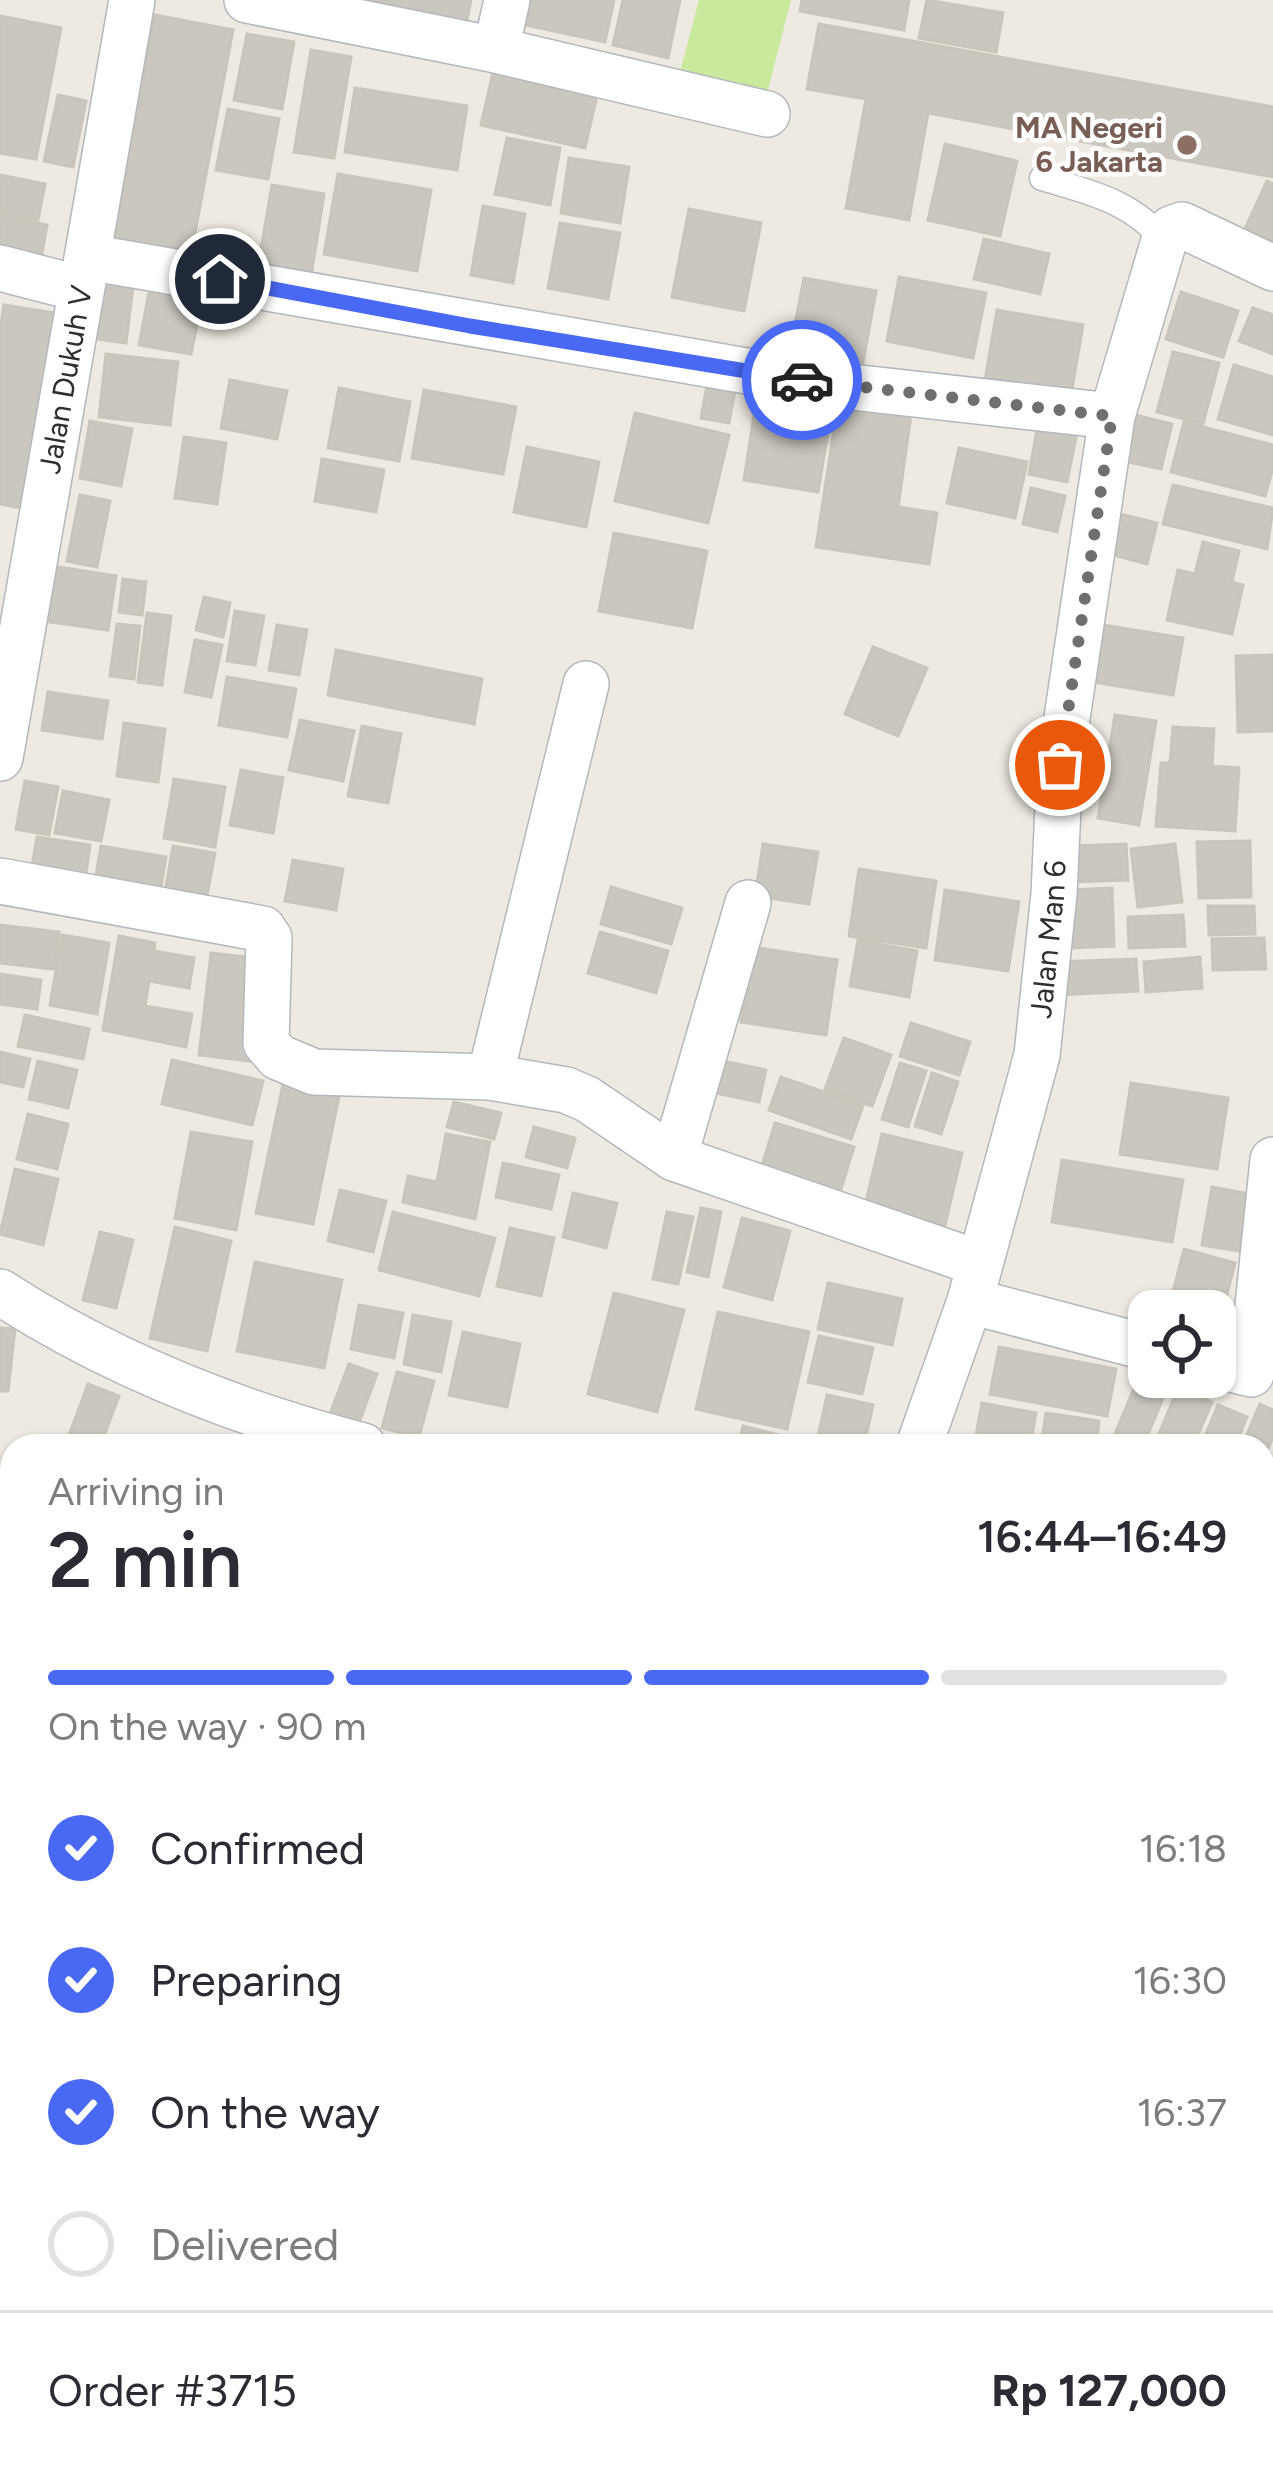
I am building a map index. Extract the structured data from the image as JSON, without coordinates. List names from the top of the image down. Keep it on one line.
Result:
{"streets":{"street":["Jalan Dukuh V","Jalan Man 6"]},"places":["MA Negeri 6 Jakarta"],"page":{"heading":["2 min","Arriving in","16:44–16:49"],"panel":["Order #3715","Rp 127,000"],"bar":"On the way · 90 m","list":[["Confirmed","16:18"],["Preparing","16:30"],["On the way","16:37"],"Delivered"]}}
